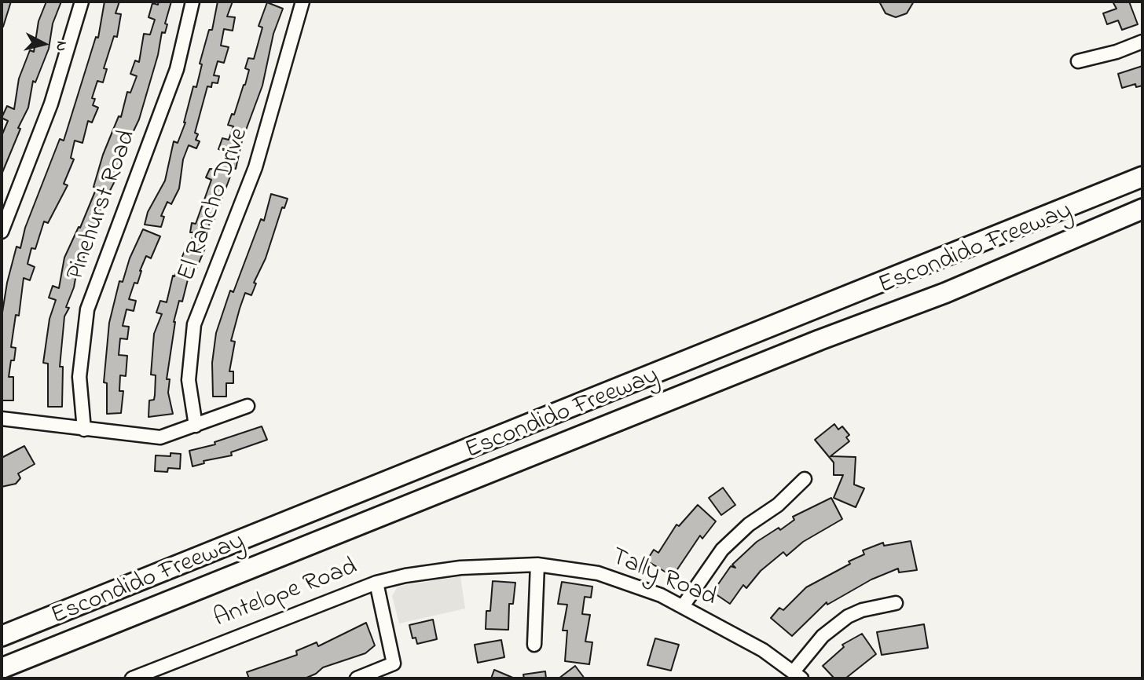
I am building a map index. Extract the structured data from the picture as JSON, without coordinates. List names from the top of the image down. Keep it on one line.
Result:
{"streets":{"highway":["Escondido Freeway"],"street":["El Rancho Drive","Pinehurst Road","Tally Road","Antelope Road"]},"crossings":[["Tally Road","Antelope Road"]],"north":"right"}
